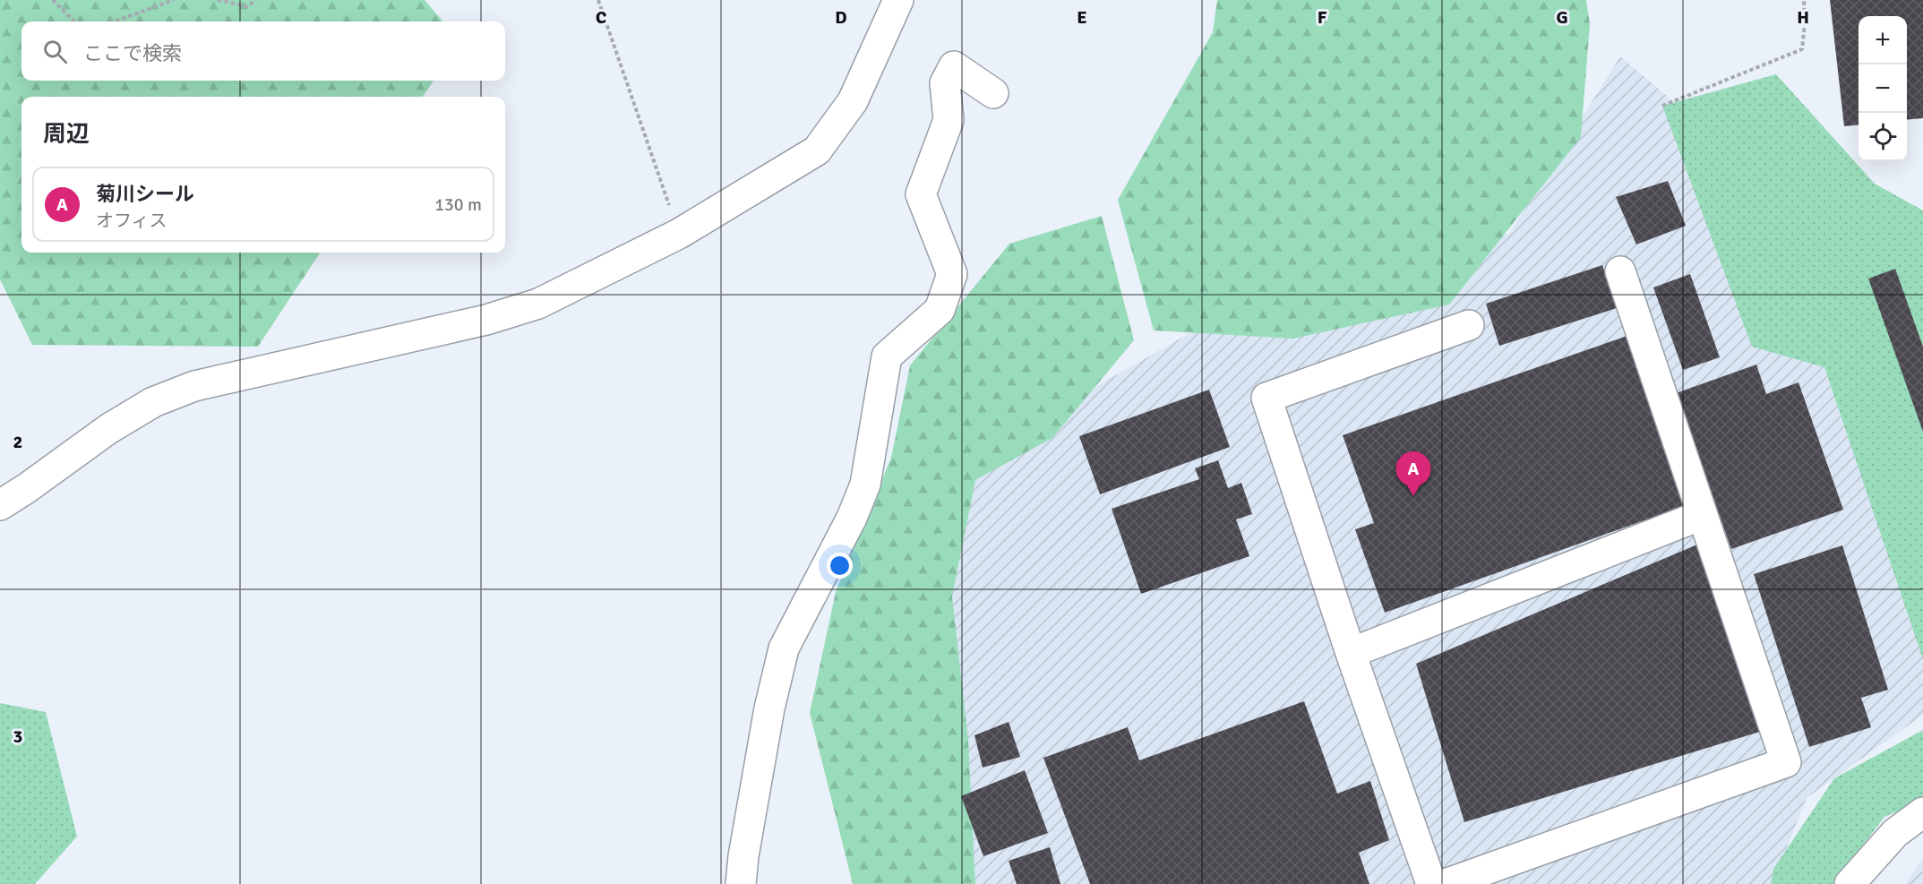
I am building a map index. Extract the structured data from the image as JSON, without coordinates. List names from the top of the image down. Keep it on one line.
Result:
{"page":{"map_buttons":["+","−"],"search":"ここで検索","heading":"周辺","list":[{"mark":"A","name":"菊川シール","note":"オフィス","value":"130 m"}],"pins":"A"},"grid":{"columns":["C","D","E","F","G","H"],"rows":["2","3"]}}
